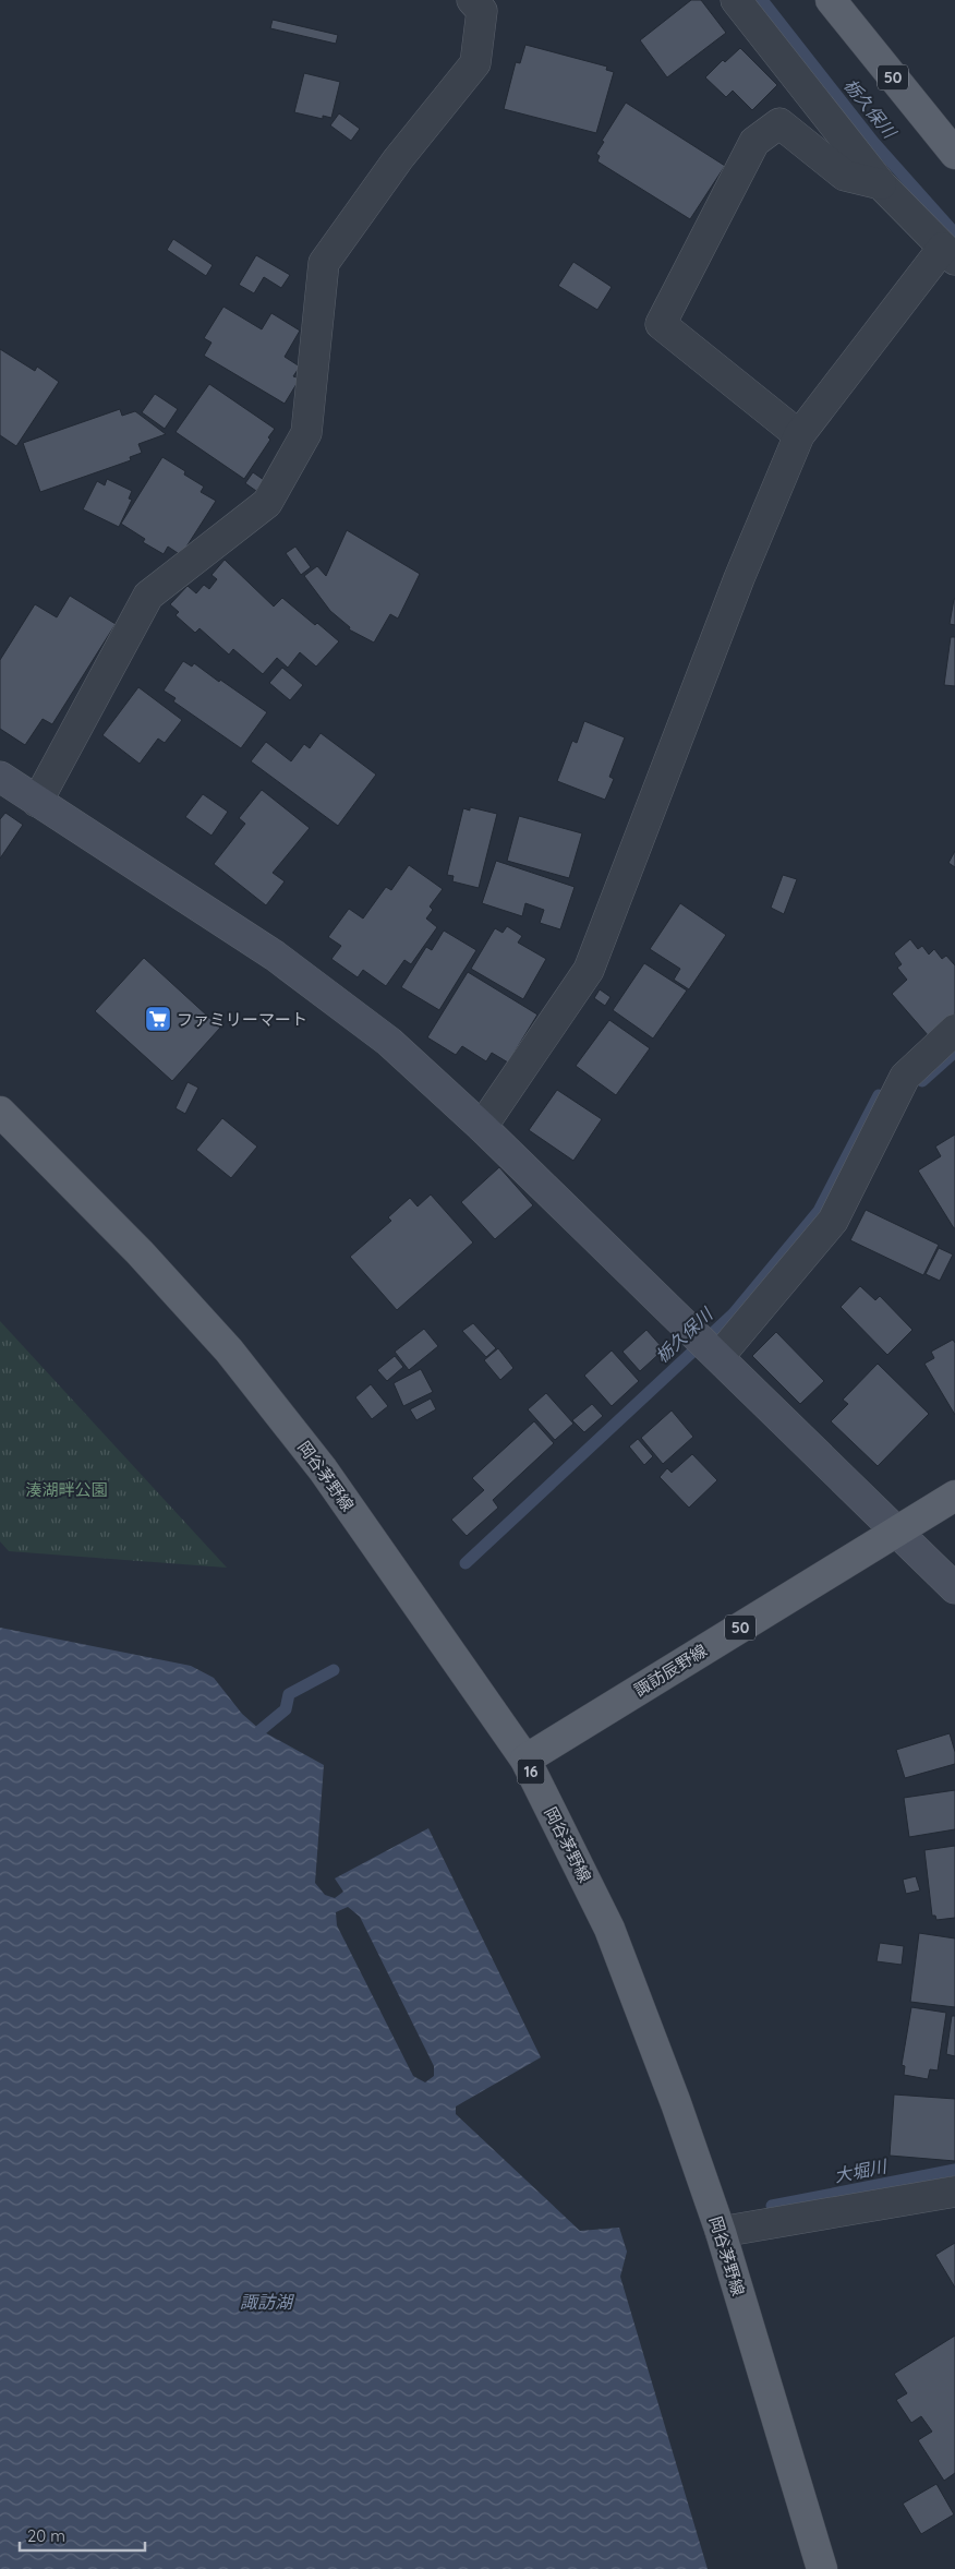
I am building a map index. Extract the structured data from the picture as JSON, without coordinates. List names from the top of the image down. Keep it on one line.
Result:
{"streets":{"main road":["50","岡谷茅野線","諏訪辰野線","16"]},"crossings":[["岡谷茅野線","諏訪辰野線"]],"water":["栃久保川","大堀川","諏訪湖"],"parks":["湊湖畔公園"],"places":{"supermarket":["ファミリーマート"]},"scale_bar":"20 m"}
